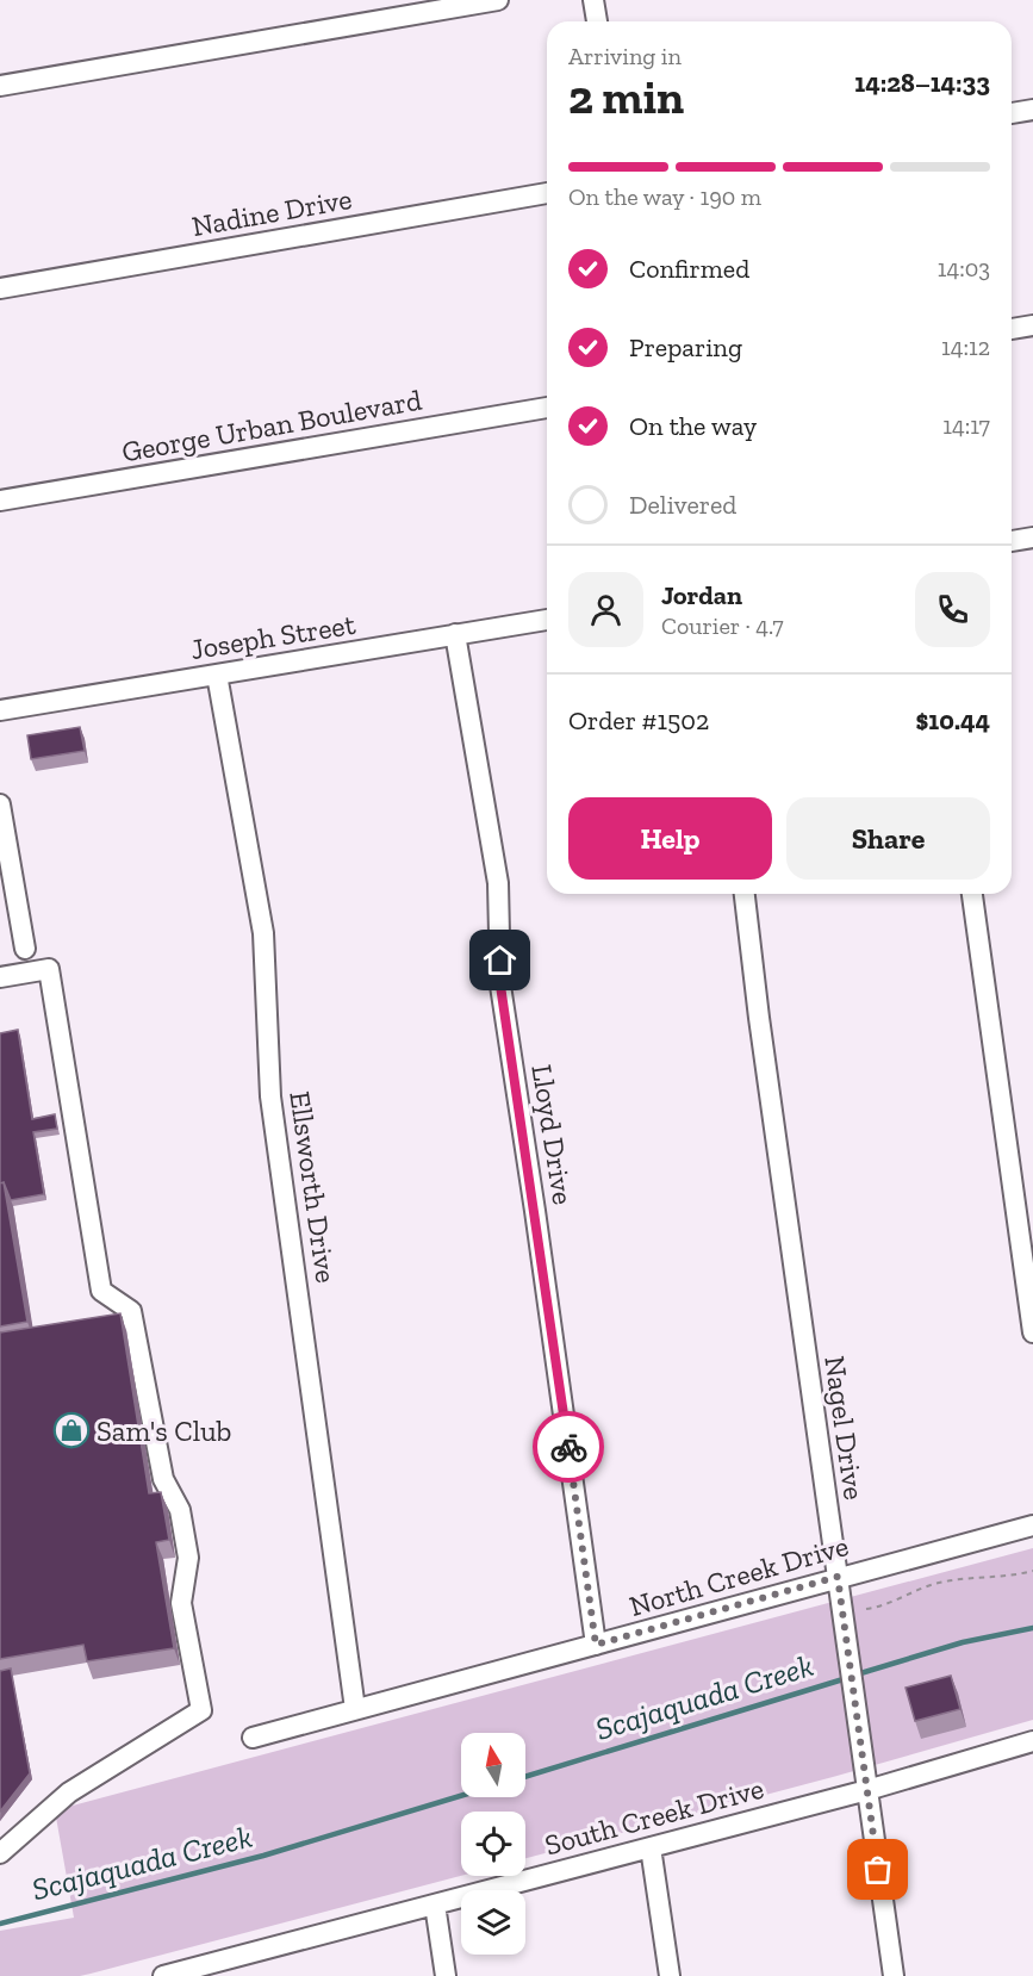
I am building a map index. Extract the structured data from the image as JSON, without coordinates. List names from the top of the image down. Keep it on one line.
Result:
{"streets":{"street":["Nadine Drive","George Urban Boulevard","Joseph Street","Lloyd Drive","Ellsworth Drive","Nagel Drive","North Creek Drive","South Creek Drive"]},"crossings":[["Joseph Street","Lloyd Drive"],["Joseph Street","Ellsworth Drive"],["Lloyd Drive","North Creek Drive"],["Ellsworth Drive","North Creek Drive"],["Nagel Drive","North Creek Drive"],["Nagel Drive","South Creek Drive"]],"water":["Scajaquada Creek"],"places":{"shop":["Sam's Club"]},"north":"top","page":{"heading":["2 min","Arriving in","14:28–14:33"],"panel":["Jordan","Courier · 4.7","Order #1502","$10.44"],"bar":"On the way · 190 m","list":[["Confirmed","14:03"],["Preparing","14:12"],["On the way","14:17"],"Delivered"],"buttons":["Help","Share"]}}
